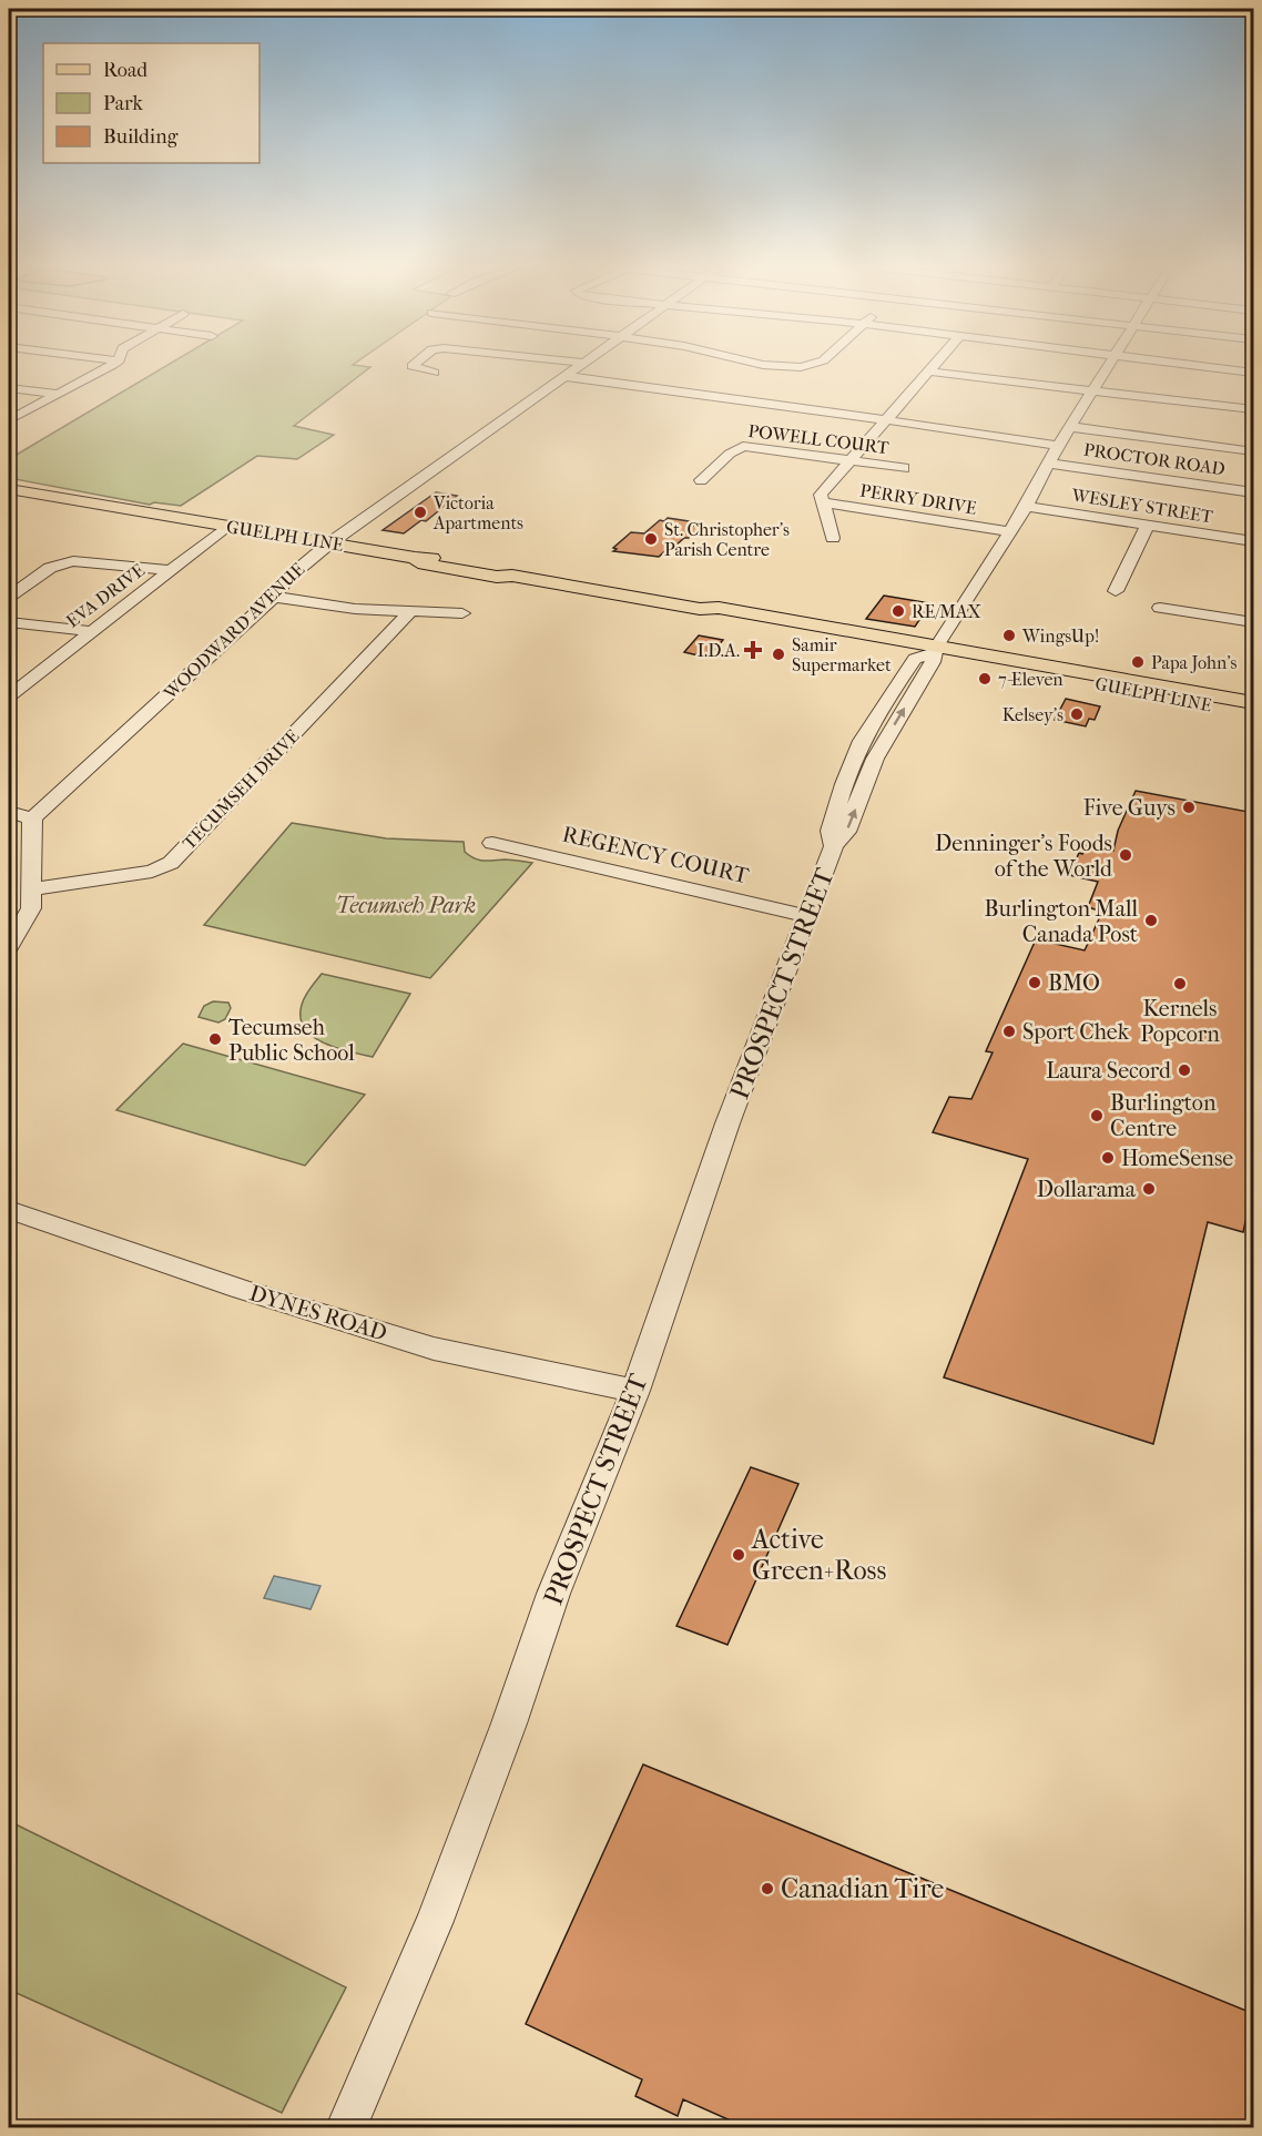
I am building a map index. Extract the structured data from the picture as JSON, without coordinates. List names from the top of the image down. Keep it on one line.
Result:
{"streets":{"main road":["GUELPH LINE"],"street":["POWELL COURT","PROCTOR ROAD","PERRY DRIVE","WESLEY STREET","EVA DRIVE","WOODWARD AVENUE","TECUMSEH DRIVE","REGENCY COURT","PROSPECT STREET","DYNES ROAD"]},"crossings":[["PROCTOR ROAD","PROSPECT STREET"],["PERRY DRIVE","PROSPECT STREET"],["WESLEY STREET","PROSPECT STREET"],["GUELPH LINE","EVA DRIVE"],["GUELPH LINE","WOODWARD AVENUE"],["GUELPH LINE","PROSPECT STREET"],["REGENCY COURT","PROSPECT STREET"],["PROSPECT STREET","DYNES ROAD"]],"parks":["Tecumseh Park"],"places":{"other":["Victoria Apartments","St. Christopher's Parish Centre","RE/MAX","WingsUp!","Samir Supermarket","Papa John's","7-Eleven","Kelsey's","Five Guys","Denninger's Foods of the World","Burlington Mall Canada Post","BMO","Kernels Popcorn","Sport Chek","Tecumseh Public School","Laura Secord","Burlington Centre","HomeSense","Dollarama","Active Green+Ross","Canadian Tire"],"health":["I.D.A."]},"legend":["Road","Park","Building"]}
